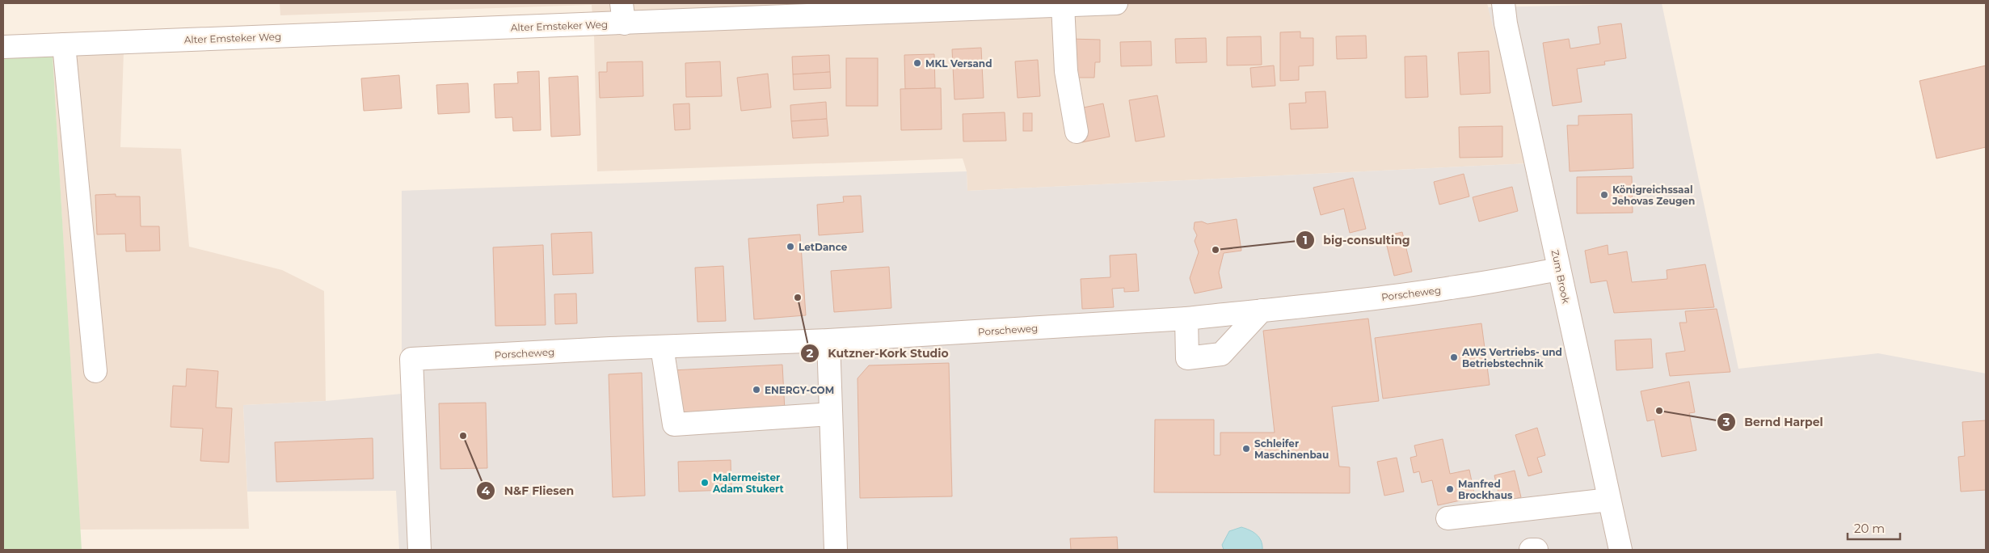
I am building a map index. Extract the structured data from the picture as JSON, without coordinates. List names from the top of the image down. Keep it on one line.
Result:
{"streets":{"street":["Alter Emsteker Weg","Zum Brook","Porscheweg"]},"crossings":[["Zum Brook","Porscheweg"]],"places":["MKL Versand","Königreichssaal Jehovas Zeugen","LetDance","big-consulting","Kutzner-Kork Studio","AWS Vertriebs- und Betriebstechnik","ENERGY-COM","Bernd Harpel","N&F Fliesen","Schleifer Maschinenbau","Malermeister Adam Stukert","Manfred Brockhaus"],"scale_bar":"20 m"}
